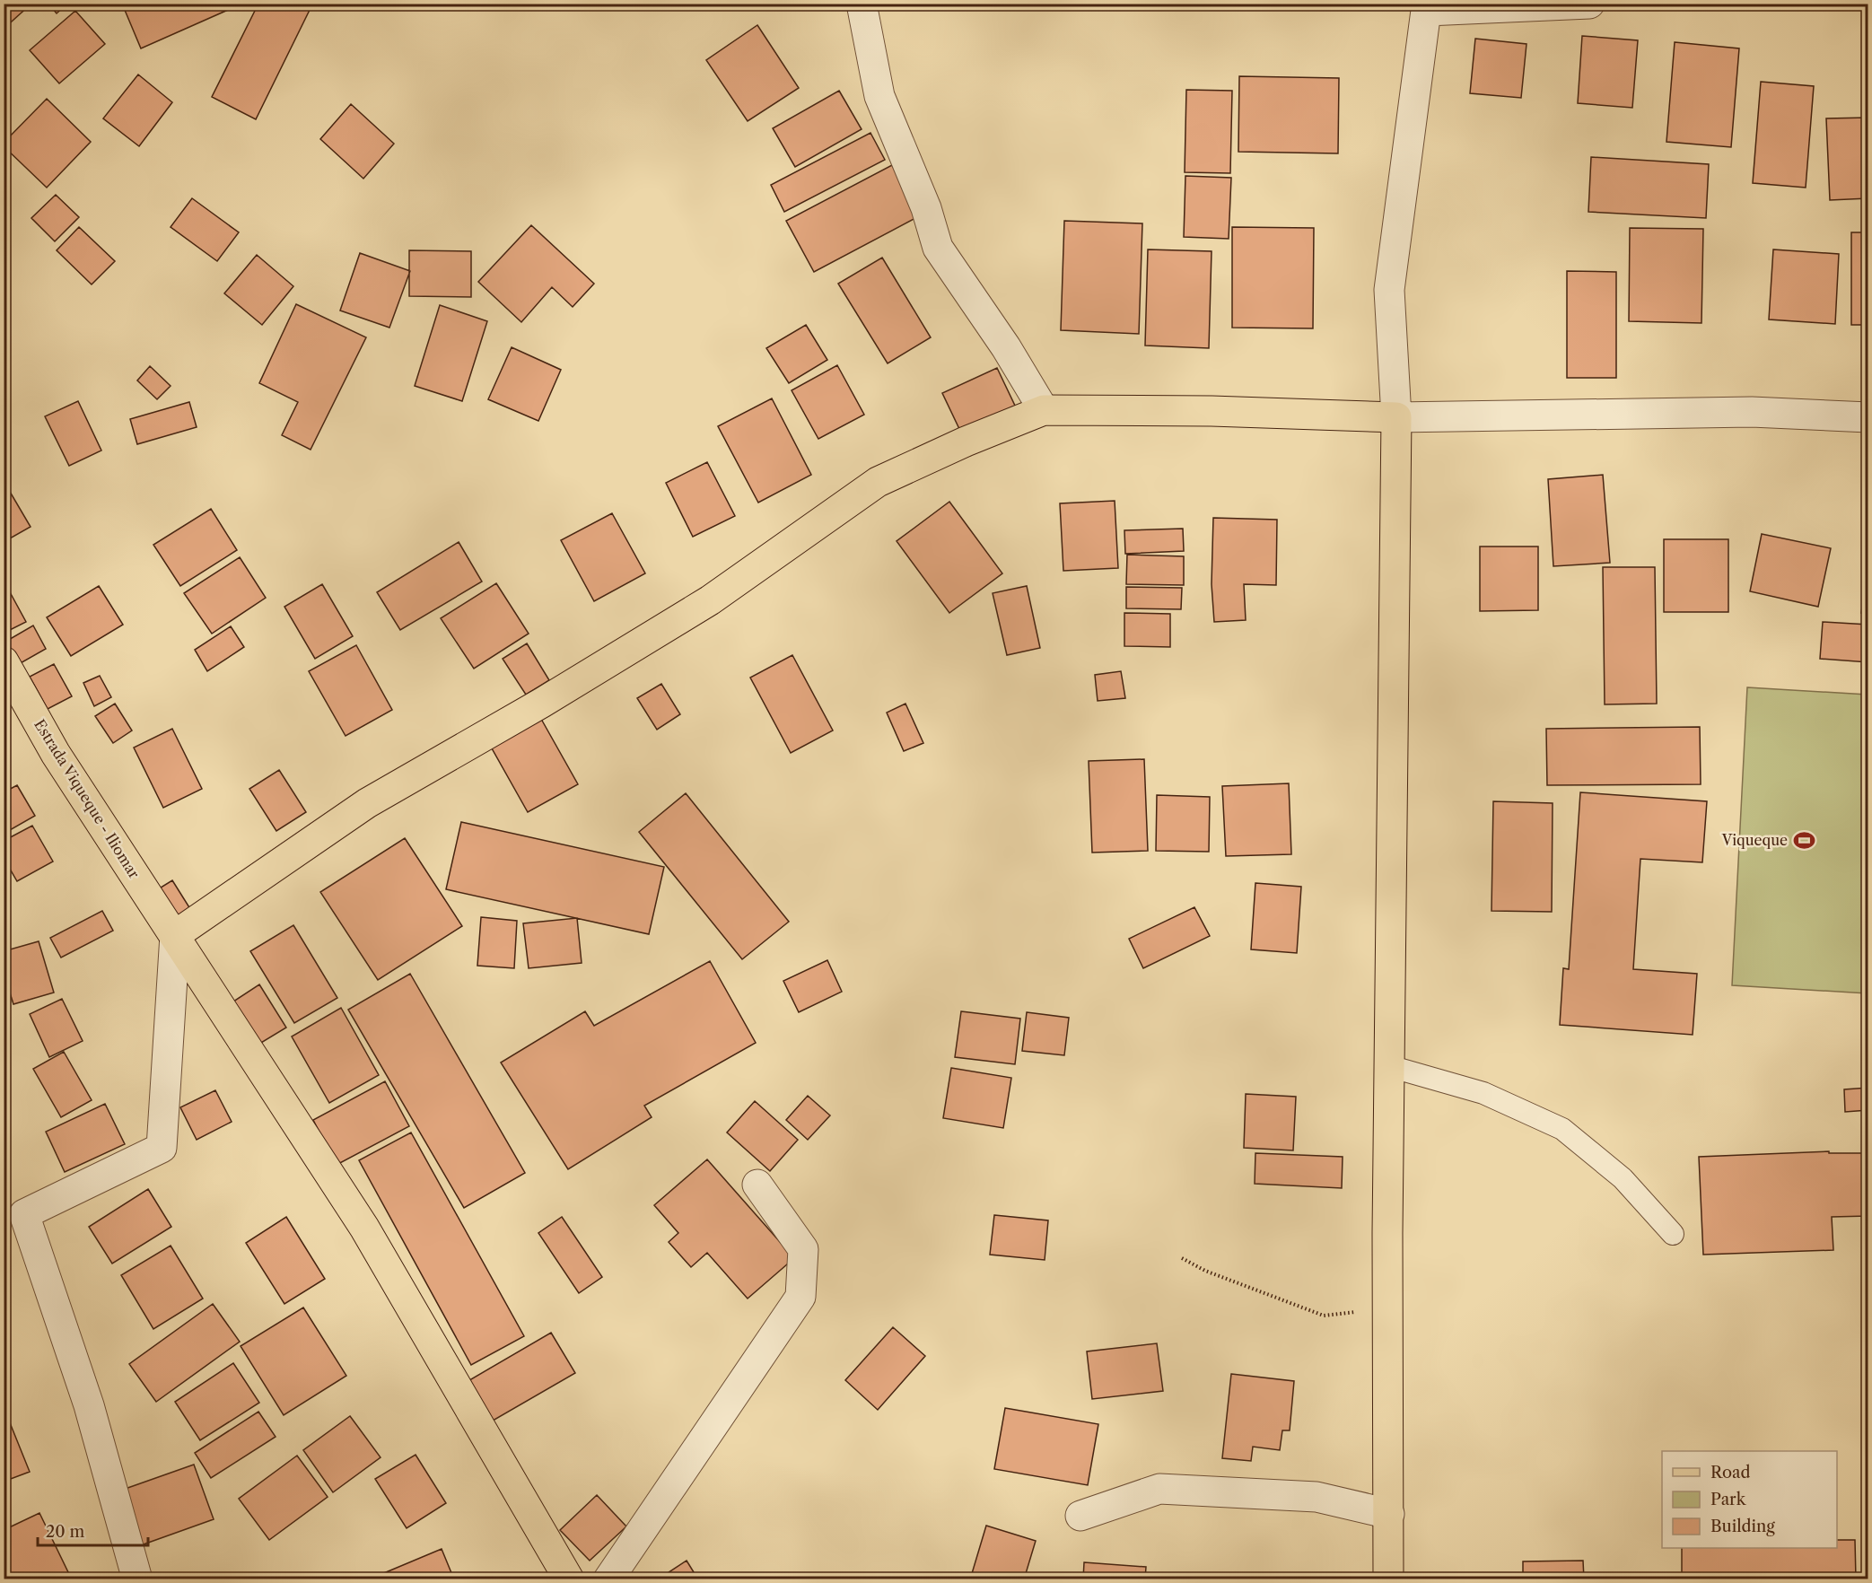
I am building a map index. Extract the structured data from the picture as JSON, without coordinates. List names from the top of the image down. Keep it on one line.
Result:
{"streets":{"main road":["Estrada Viqueque - Iliomar"]},"places":{"sports":["Viqueque"]},"legend":["Road","Park","Building"],"scale_bar":"20 m"}
